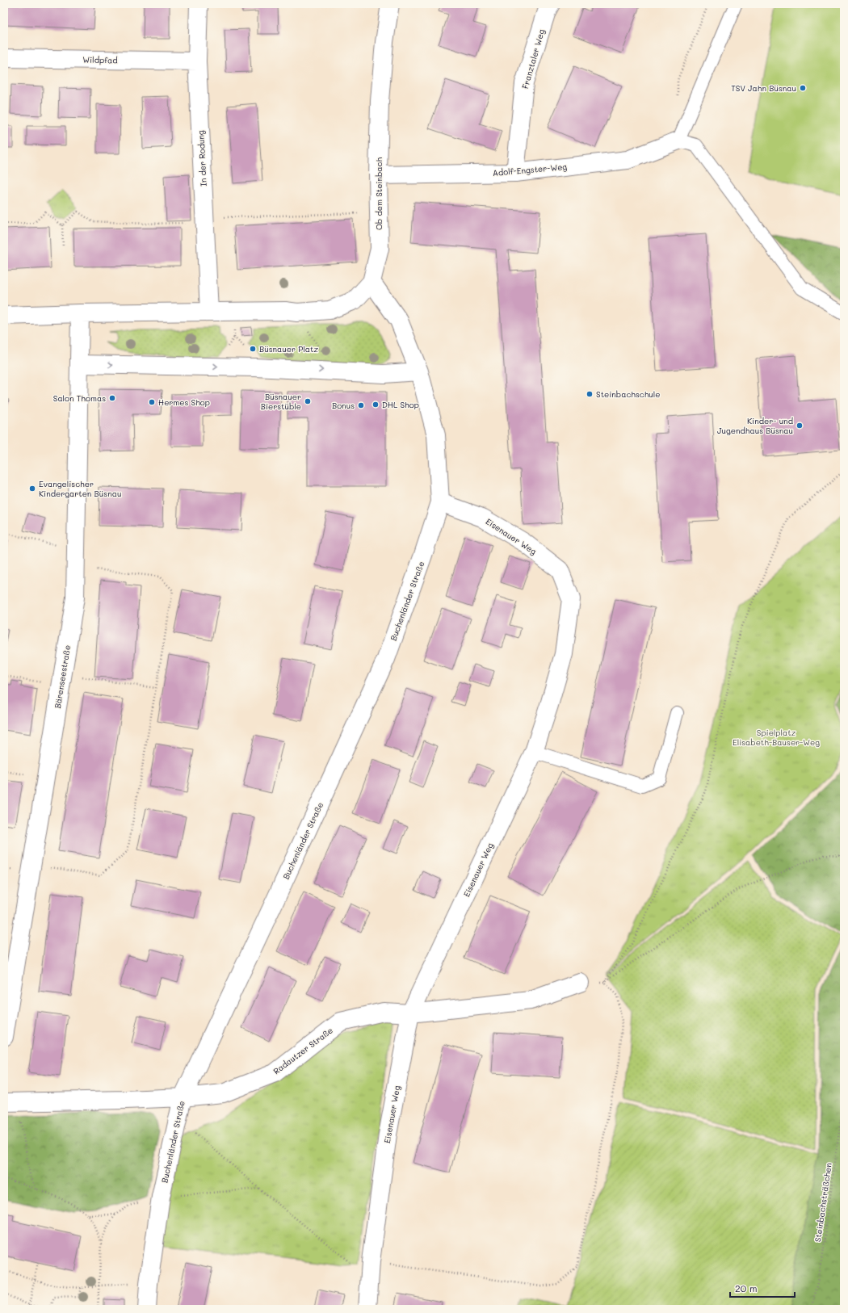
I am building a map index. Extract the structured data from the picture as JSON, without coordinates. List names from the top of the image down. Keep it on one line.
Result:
{"streets":{"street":["Franztaler Weg","Wildpfad","In der Rodung","Adolf-Engster-Weg","Ob dem Steinbach","Eisenauer Weg","Buchenländer Straße","Bärenseestraße","Radautzer Straße"],"path":["Steinbachsträßchen"]},"crossings":[["Franztaler Weg","Adolf-Engster-Weg"],["Wildpfad","In der Rodung"],["Adolf-Engster-Weg","Ob dem Steinbach"],["Eisenauer Weg","Buchenländer Straße"],["Eisenauer Weg","Radautzer Straße"],["Buchenländer Straße","Radautzer Straße"]],"parks":["Spielplatz Elisabeth-Bauser-Weg"],"places":["TSV Jahn Büsnau","Büsnauer Platz","Steinbachschule","Salon Thomas","Büsnauer Bierstüble","Hermes Shop","DHL Shop","Bonus","Kinder- und Jugendhaus Büsnau","Evangelischer Kindergarten Büsnau"],"scale_bar":"20 m"}
